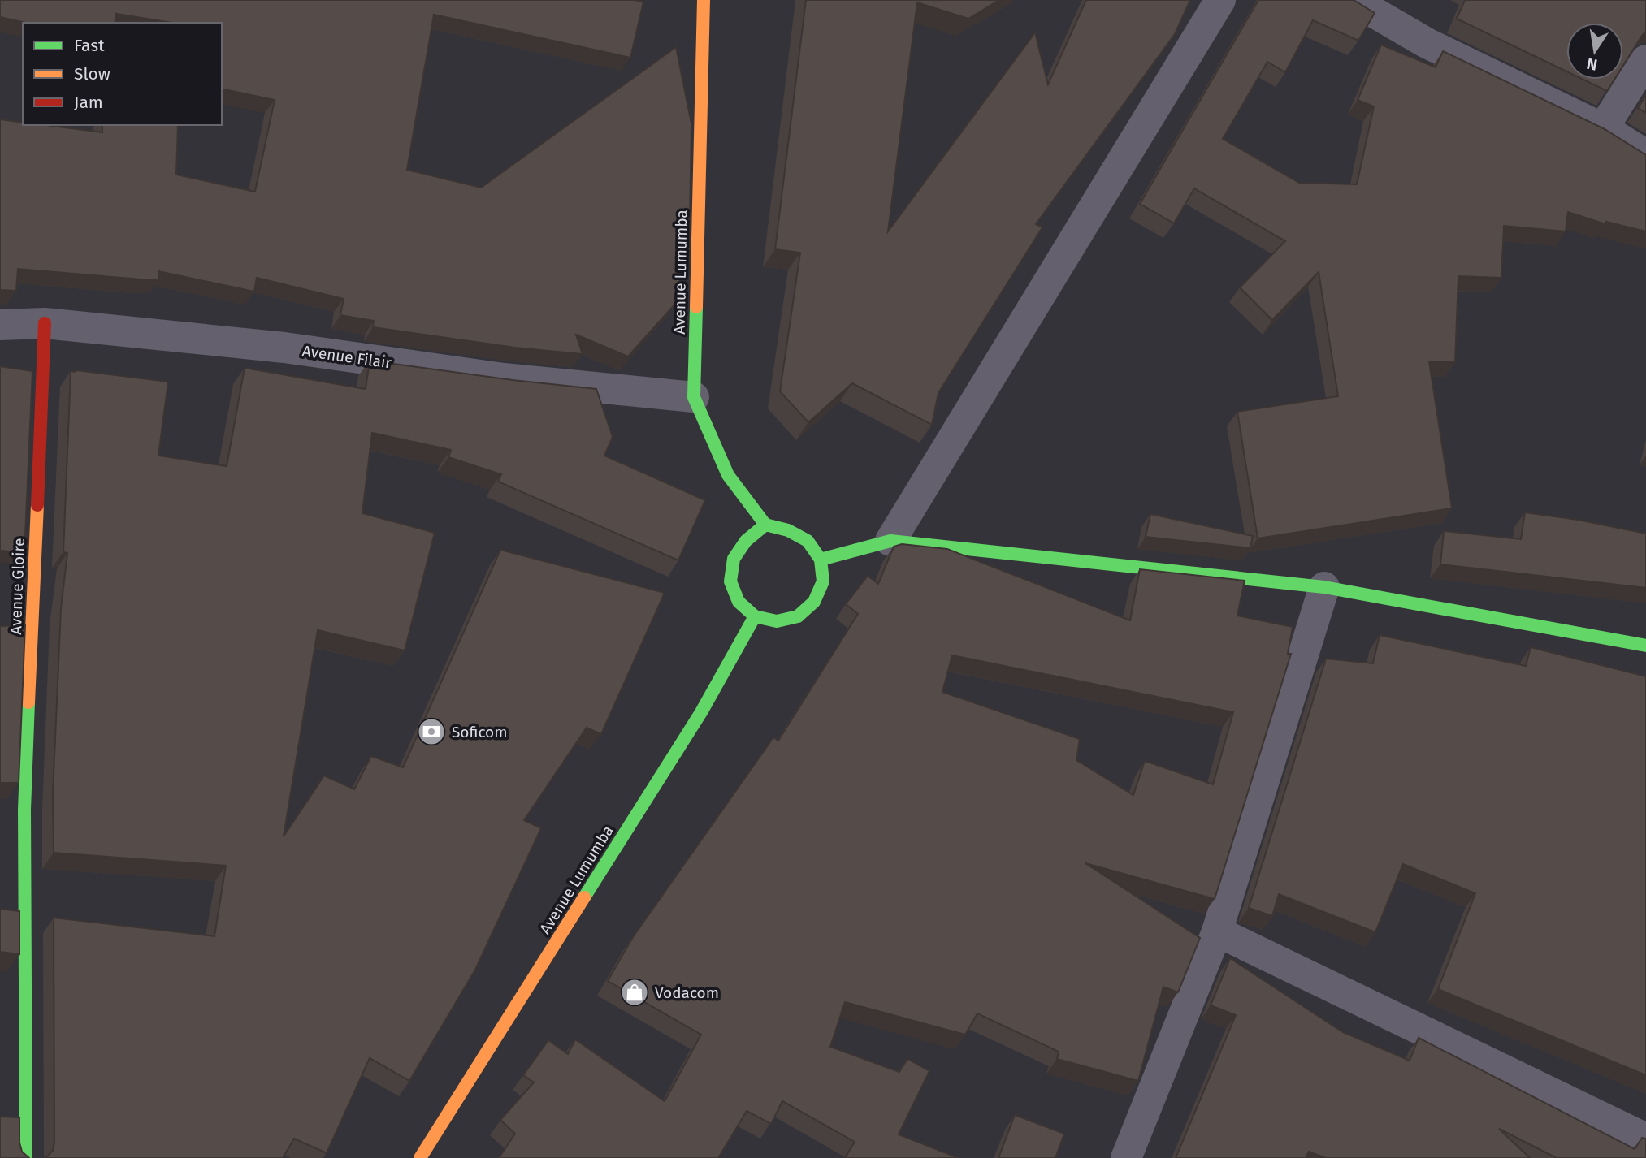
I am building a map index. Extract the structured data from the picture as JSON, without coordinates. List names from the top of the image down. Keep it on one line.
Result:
{"streets":{"street":["Avenue Lumumba","Avenue Filair","Avenue Gloire"]},"crossings":[["Avenue Lumumba","Avenue Filair"],["Avenue Filair","Avenue Gloire"]],"places":{"bank":["Soficom"],"shop":["Vodacom"]},"legend":["Fast","Slow","Jam"],"north":"bottom"}
